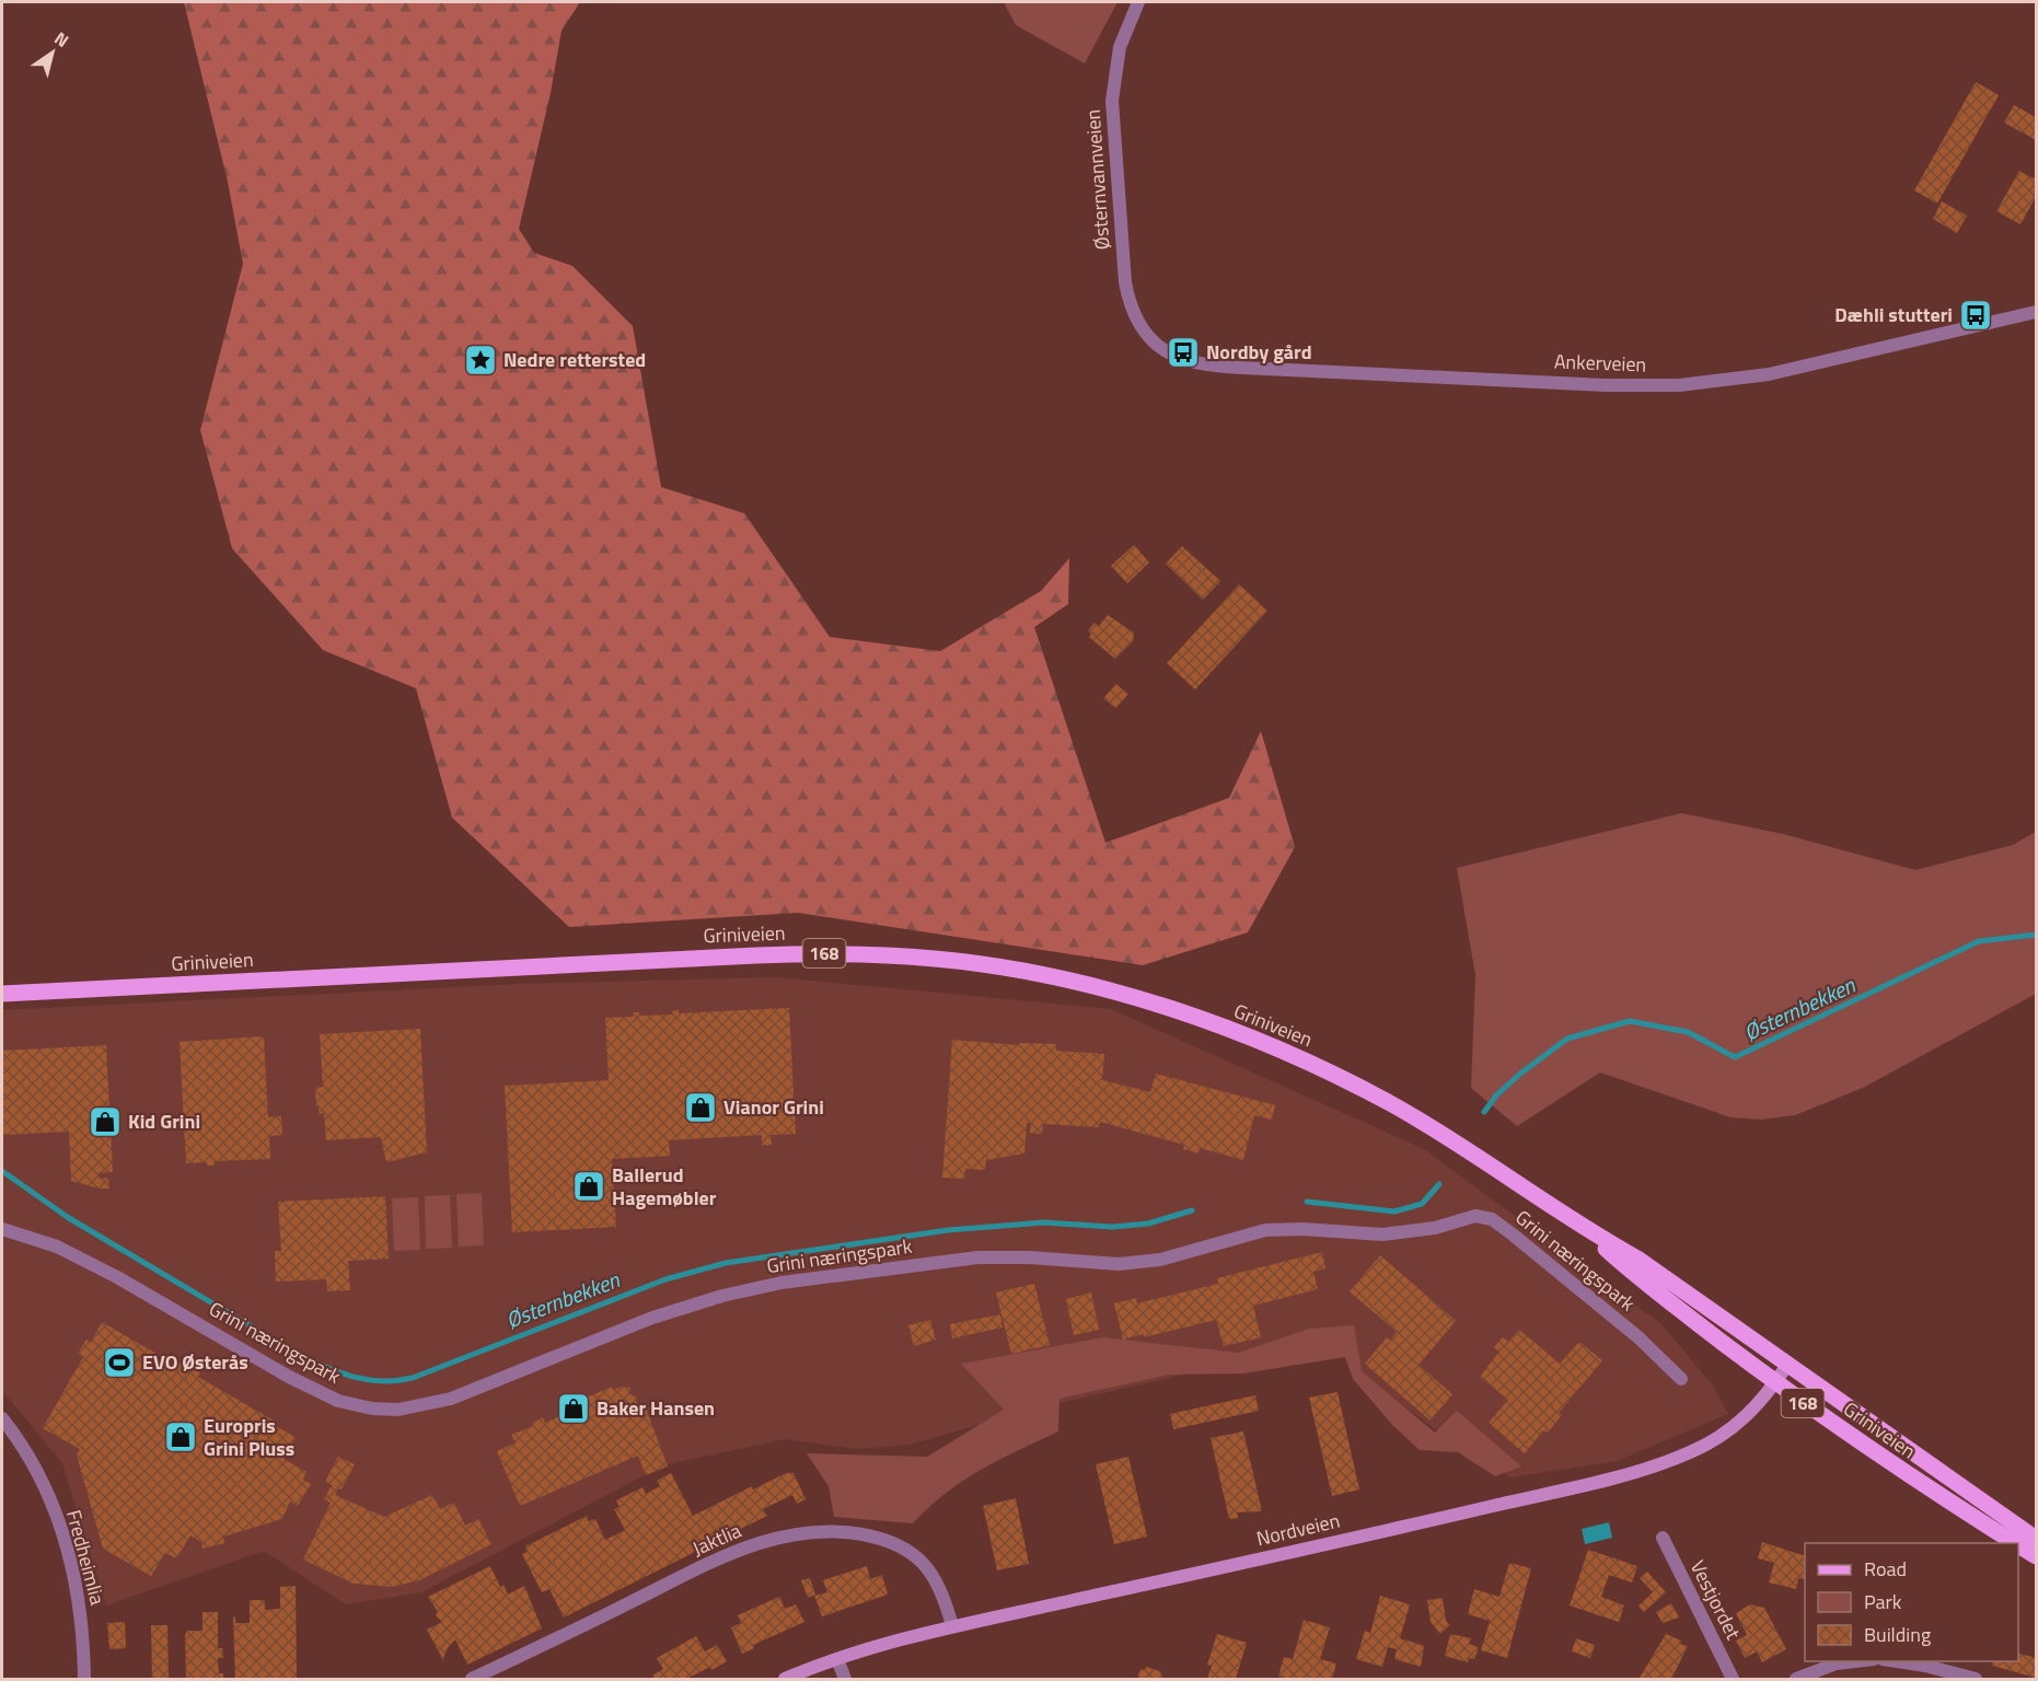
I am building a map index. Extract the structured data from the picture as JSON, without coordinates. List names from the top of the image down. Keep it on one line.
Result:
{"streets":{"main road":["Griniveien","168","Nordveien"],"street":["Østernvannveien","Ankerveien","Grini næringspark","Jaktlia","Fredheimlia","Vestjordet"]},"crossings":[["Østernvannveien","Ankerveien"],["Griniveien","Nordveien"],["Nordveien","Jaktlia"]],"water":["Østernbekken"],"places":{"bus stop":["Dæhli stutteri","Nordby gård"],"place":["Nedre rettersted"],"shop":["Vianor Grini","Kid Grini","Ballerud Hagemøbler","Baker Hansen","Europris Grini Pluss"],"sports":["EVO Østerås"]},"legend":["Road","Park","Building"],"north":"top right"}
